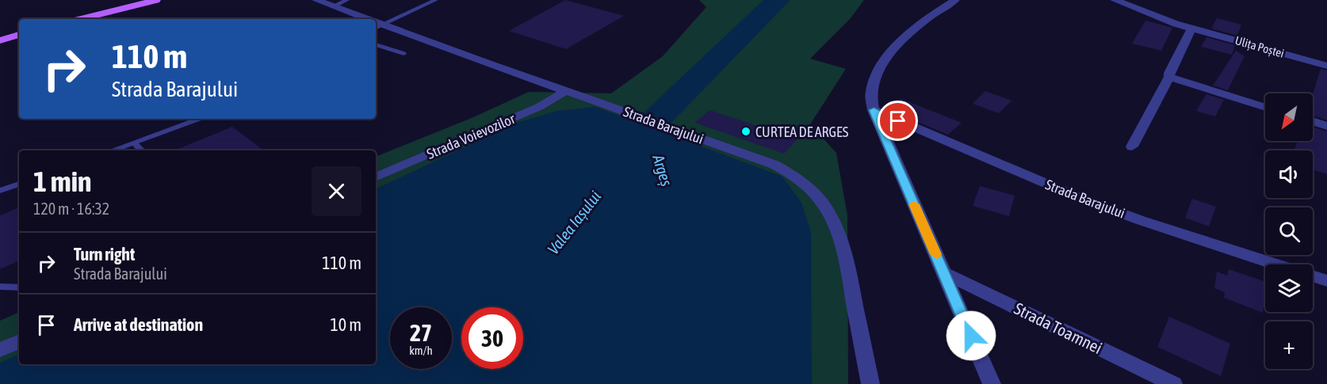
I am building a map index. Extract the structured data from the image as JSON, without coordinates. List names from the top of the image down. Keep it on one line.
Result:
{"streets":{"street":["Ulița Poștei","Strada Barajului","Strada Voievozilor","Strada Toamnei"]},"crossings":[["Strada Barajului","Strada Voievozilor"]],"water":["Argeș","Valea Iașului"],"places":["CURTEA DE ARGES"],"north":"bottom left","page":{"turn":["110 m","Strada Barajului"],"map_buttons":"+","heading":["1 min","120 m · 16:32"],"list":[{"name":"Turn right","note":"Strada Barajului","value":"110 m"},{"name":"Arrive at destination","value":"10 m"}],"speed":"27 km/h","limit":"30"}}
